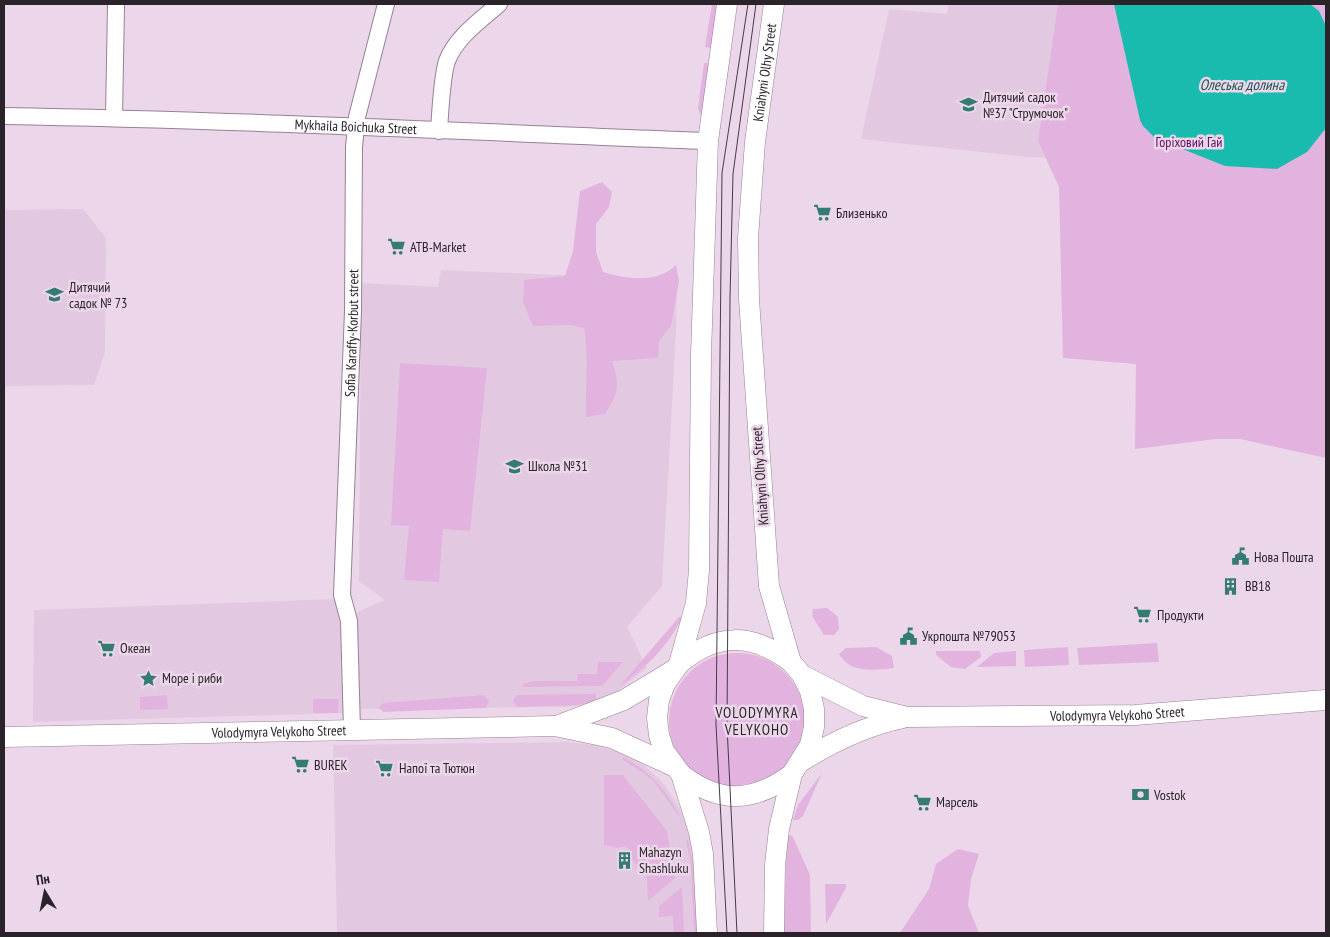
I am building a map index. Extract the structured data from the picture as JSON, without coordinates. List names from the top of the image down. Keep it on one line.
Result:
{"streets":{"main road":["Kniahyni Olhy Street","Volodymyra Velykoho Street"],"street":["Mykhaila Boichuka Street","Sofia Karaffy-Korbut street"]},"crossings":[["Kniahyni Olhy Street","Volodymyra Velykoho Street"],["Mykhaila Boichuka Street","Sofia Karaffy-Korbut street"],["Sofia Karaffy-Korbut street","Volodymyra Velykoho Street"]],"districts":["VOLODYMYRA VELYKOHO"],"water":["Олеська долина"],"parks":["Горіховий Гай"],"places":{"school or university":["Дитячий садок №37 \"Струмочок\"","Дитячий садок № 73","Школа №31"],"supermarket":["Близенько","ATB-Market","Продукти","Океан","BUREK","Напої та Тютюн","Марсель"],"public building":["Нова Пошта","Укрпошта №79053"],"building":["BB18","Mahazyn Shashluku"],"place":["Море і риби"],"bank":["Vostok"]},"north":"top"}
